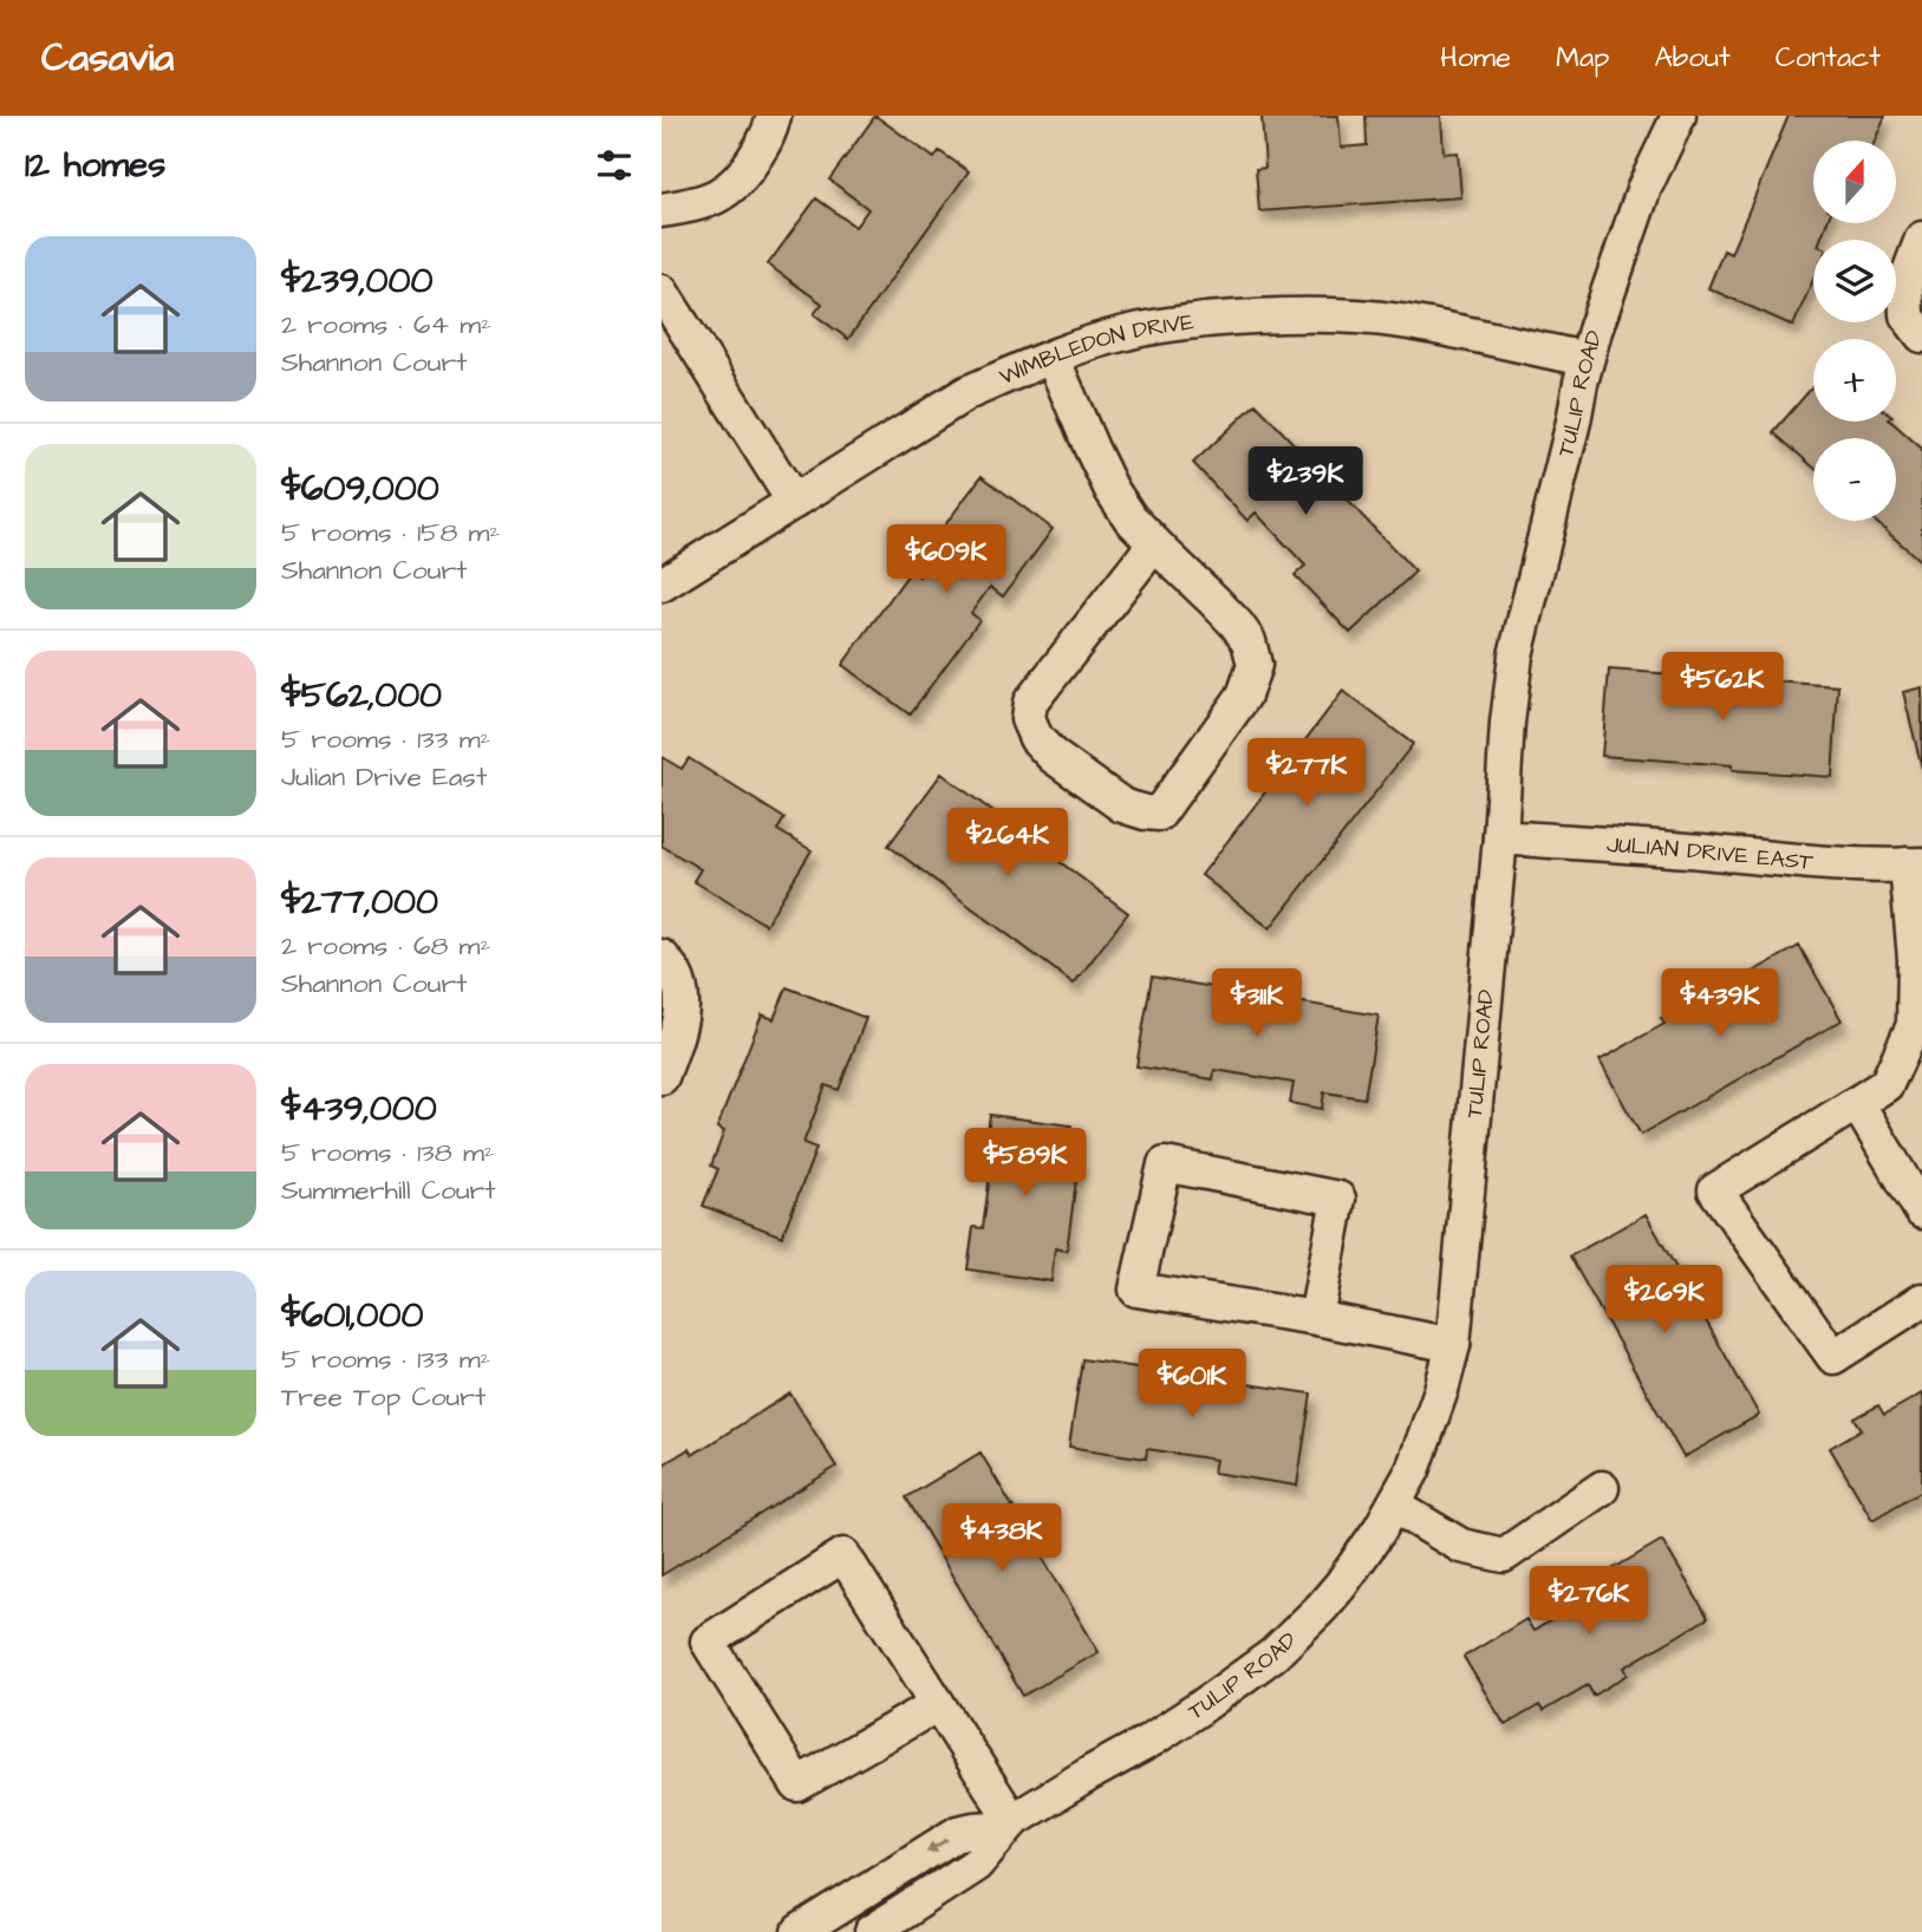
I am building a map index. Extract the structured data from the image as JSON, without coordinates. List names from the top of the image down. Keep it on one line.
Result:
{"streets":{"street":["WIMBLEDON DRIVE","TULIP ROAD","JULIAN DRIVE EAST"]},"crossings":[["WIMBLEDON DRIVE","TULIP ROAD"],["TULIP ROAD","JULIAN DRIVE EAST"]],"north":"top","page":{"header":"Casavia","nav":["Home","Map","About","Contact"],"heading":"12 homes","map_buttons":["+","−"],"list":[{"name":"$239,000","note":"2 rooms · 64 m² · Shannon Court"},{"name":"$609,000","note":"5 rooms · 158 m² · Shannon Court"},{"name":"$562,000","note":"5 rooms · 133 m² · Julian Drive East"},{"name":"$277,000","note":"2 rooms · 68 m² · Shannon Court"},{"name":"$439,000","note":"5 rooms · 138 m² · Summerhill Court"},{"name":"$601,000","note":"5 rooms · 133 m² · Tree Top Court"}],"price":["$239K","$609K","$562K","$277K","$264K","$311K","$439K","$589K","$269K","$601K","$438K","$276K"]}}
